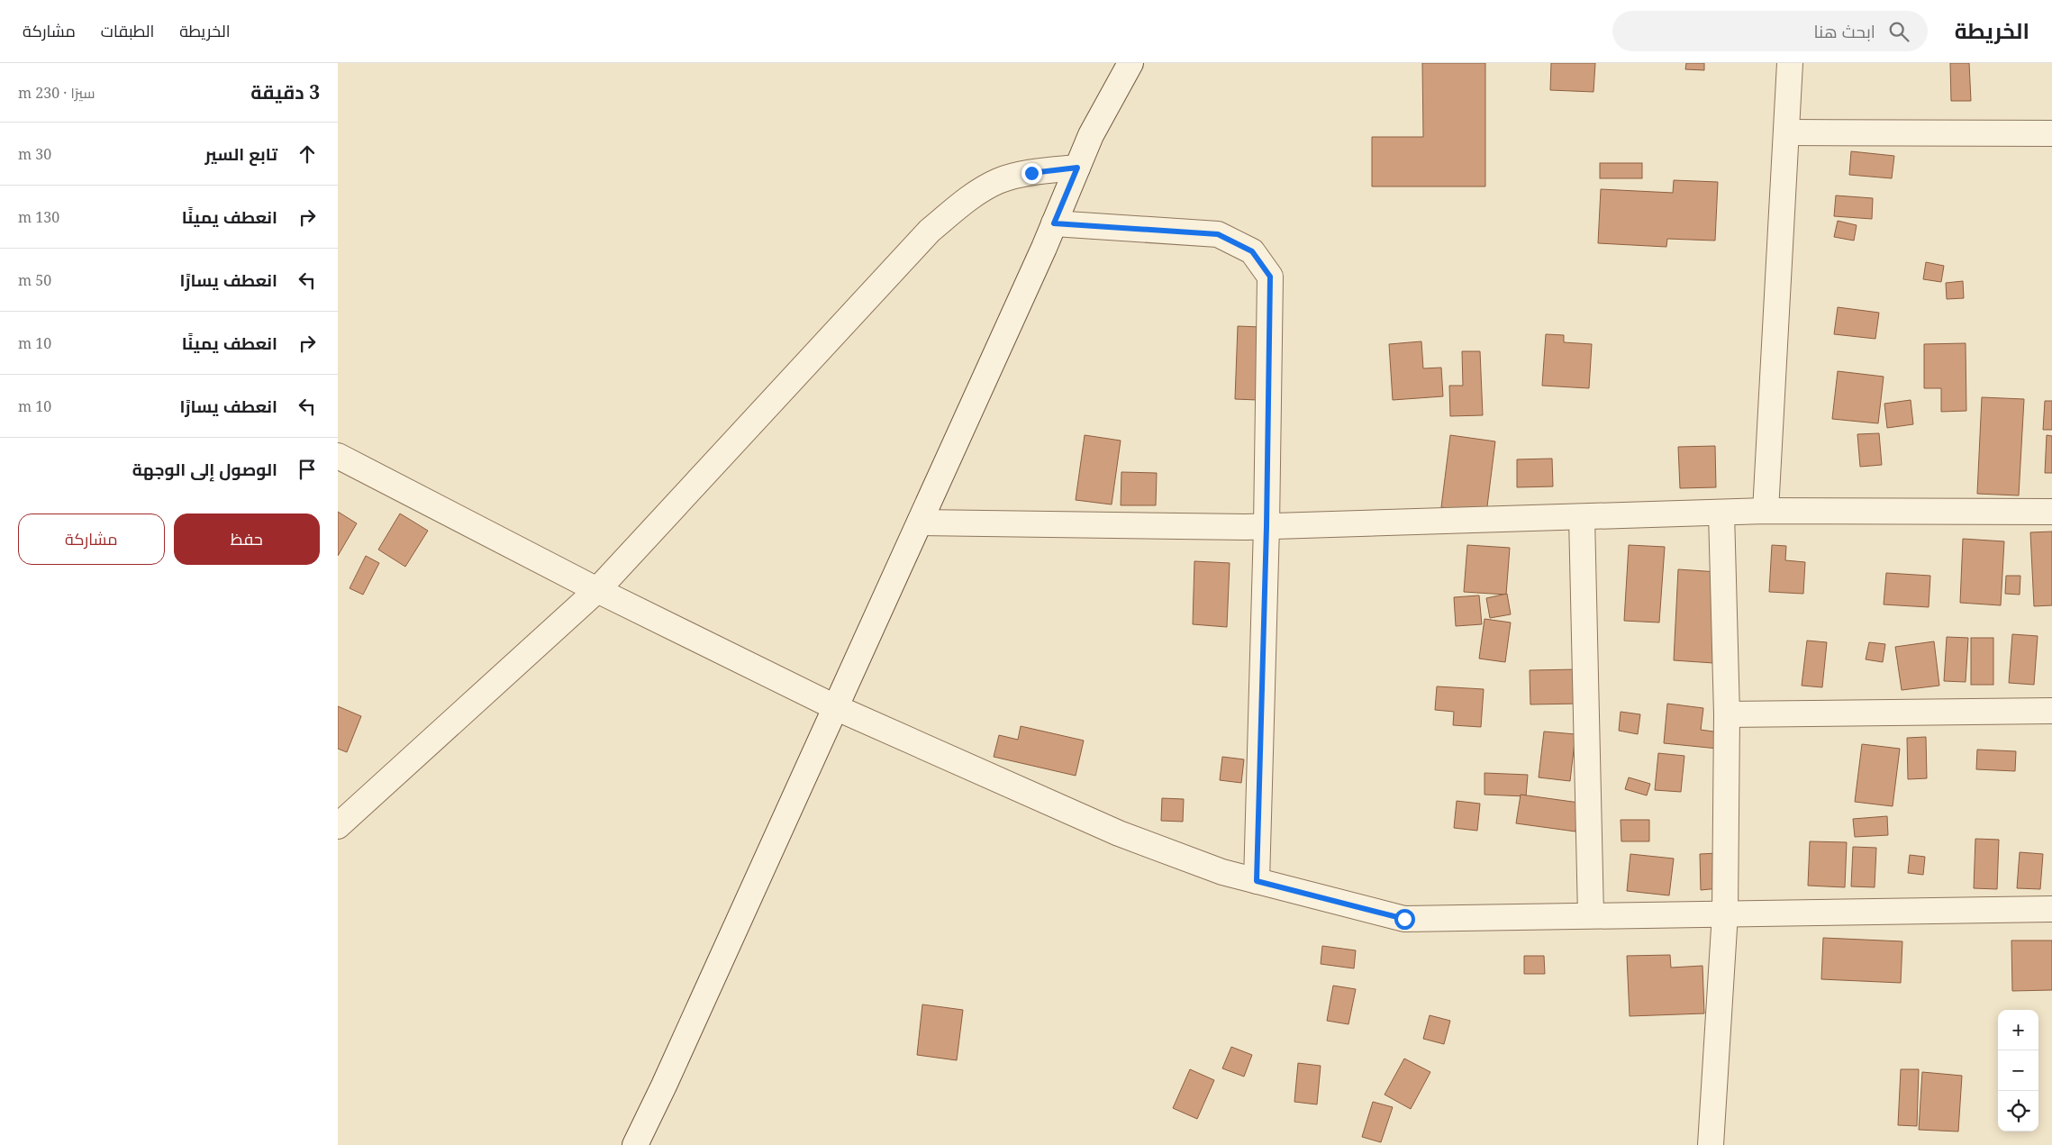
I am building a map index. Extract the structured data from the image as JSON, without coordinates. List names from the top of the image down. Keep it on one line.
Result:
{"page":{"header":"الخريطة","search":"ابحث هنا","nav":["الخريطة","الطبقات","مشاركة"],"heading":["3 دقيقة","سيرًا · 230 m"],"list":[["تابع السير","30 m"],["انعطف يمينًا","130 m"],["انعطف يسارًا","50 m"],["انعطف يمينًا","10 m"],["انعطف يسارًا","10 m"],"الوصول إلى الوجهة"],"buttons":["حفظ","مشاركة"],"map_buttons":["+","−"]}}
